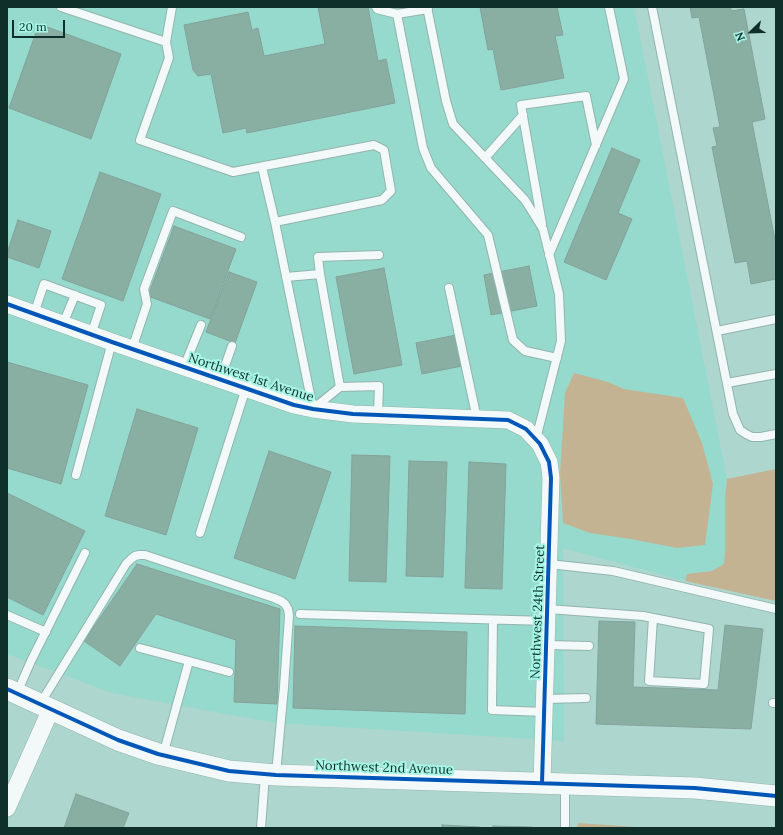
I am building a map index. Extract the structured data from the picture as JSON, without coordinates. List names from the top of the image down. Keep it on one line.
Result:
{"streets":{"street":["Northwest 1st Avenue","Northwest 24th Street","Northwest 2nd Avenue"]},"crossings":[["Northwest 1st Avenue","Northwest 24th Street"],["Northwest 24th Street","Northwest 2nd Avenue"]],"scale_bar":"20 m","north":"bottom left"}
